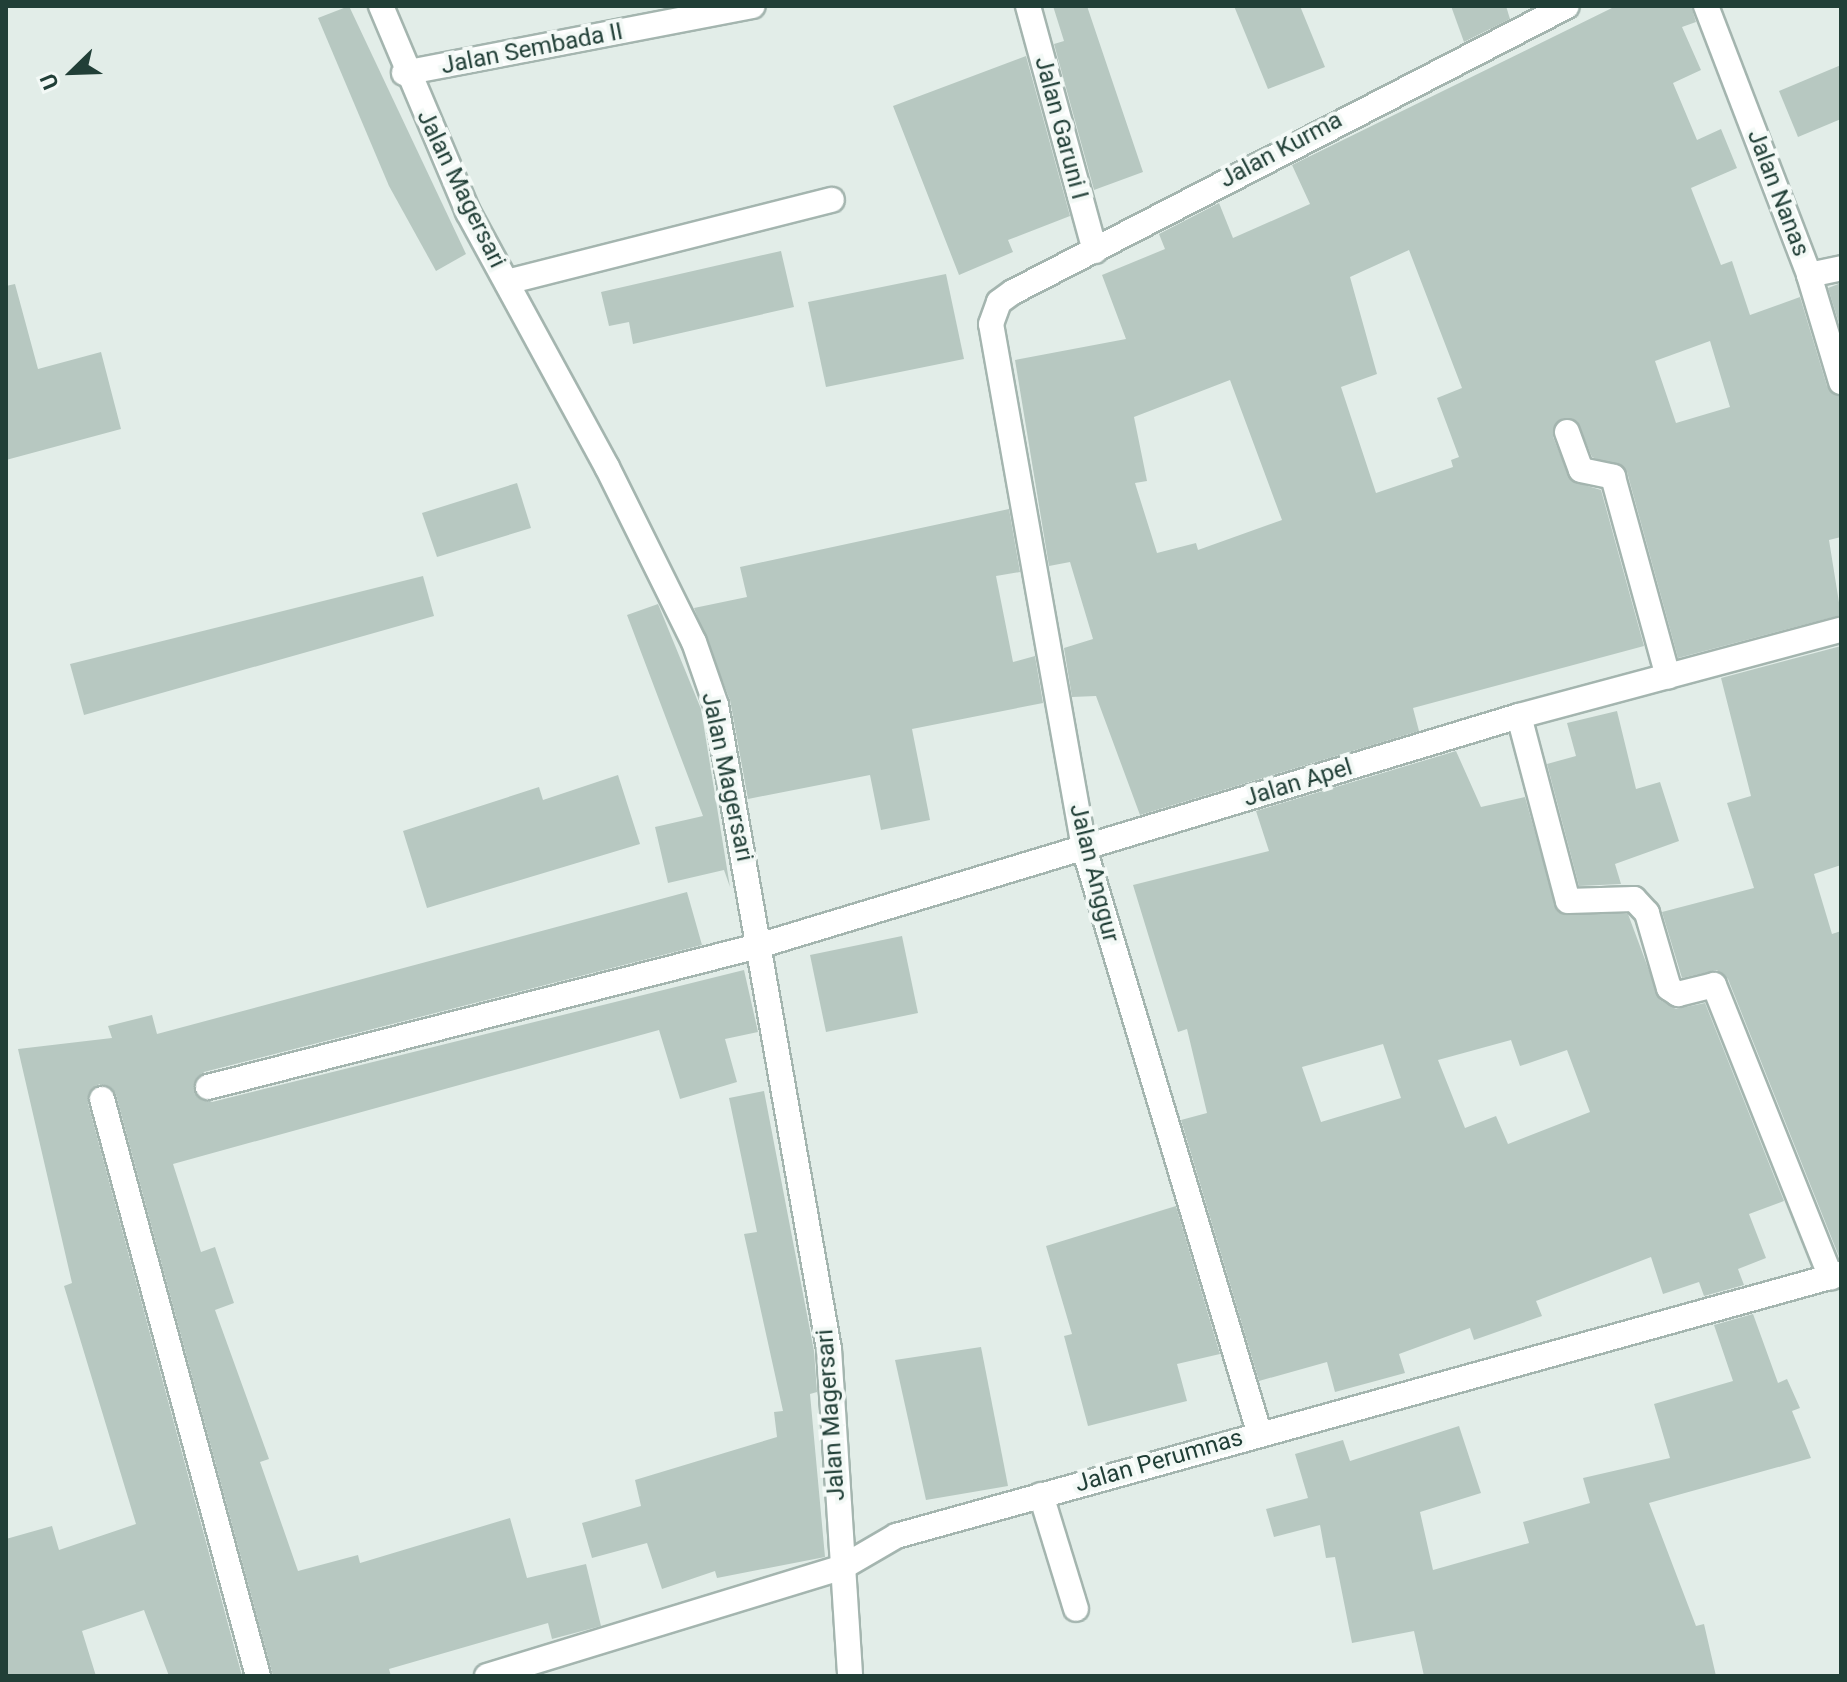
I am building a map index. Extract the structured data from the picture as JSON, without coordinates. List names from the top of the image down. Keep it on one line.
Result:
{"streets":{"street":["Jalan Sembada II","Jalan Garuni I","Jalan Kurma","Jalan Magersari","Jalan Nanas","Jalan Apel","Jalan Anggur","Jalan Perumnas"]},"crossings":[["Jalan Sembada II","Jalan Magersari"],["Jalan Garuni I","Jalan Kurma"],["Jalan Kurma","Jalan Anggur"],["Jalan Magersari","Jalan Apel"],["Jalan Magersari","Jalan Perumnas"],["Jalan Apel","Jalan Anggur"],["Jalan Anggur","Jalan Perumnas"]],"north":"bottom left"}
